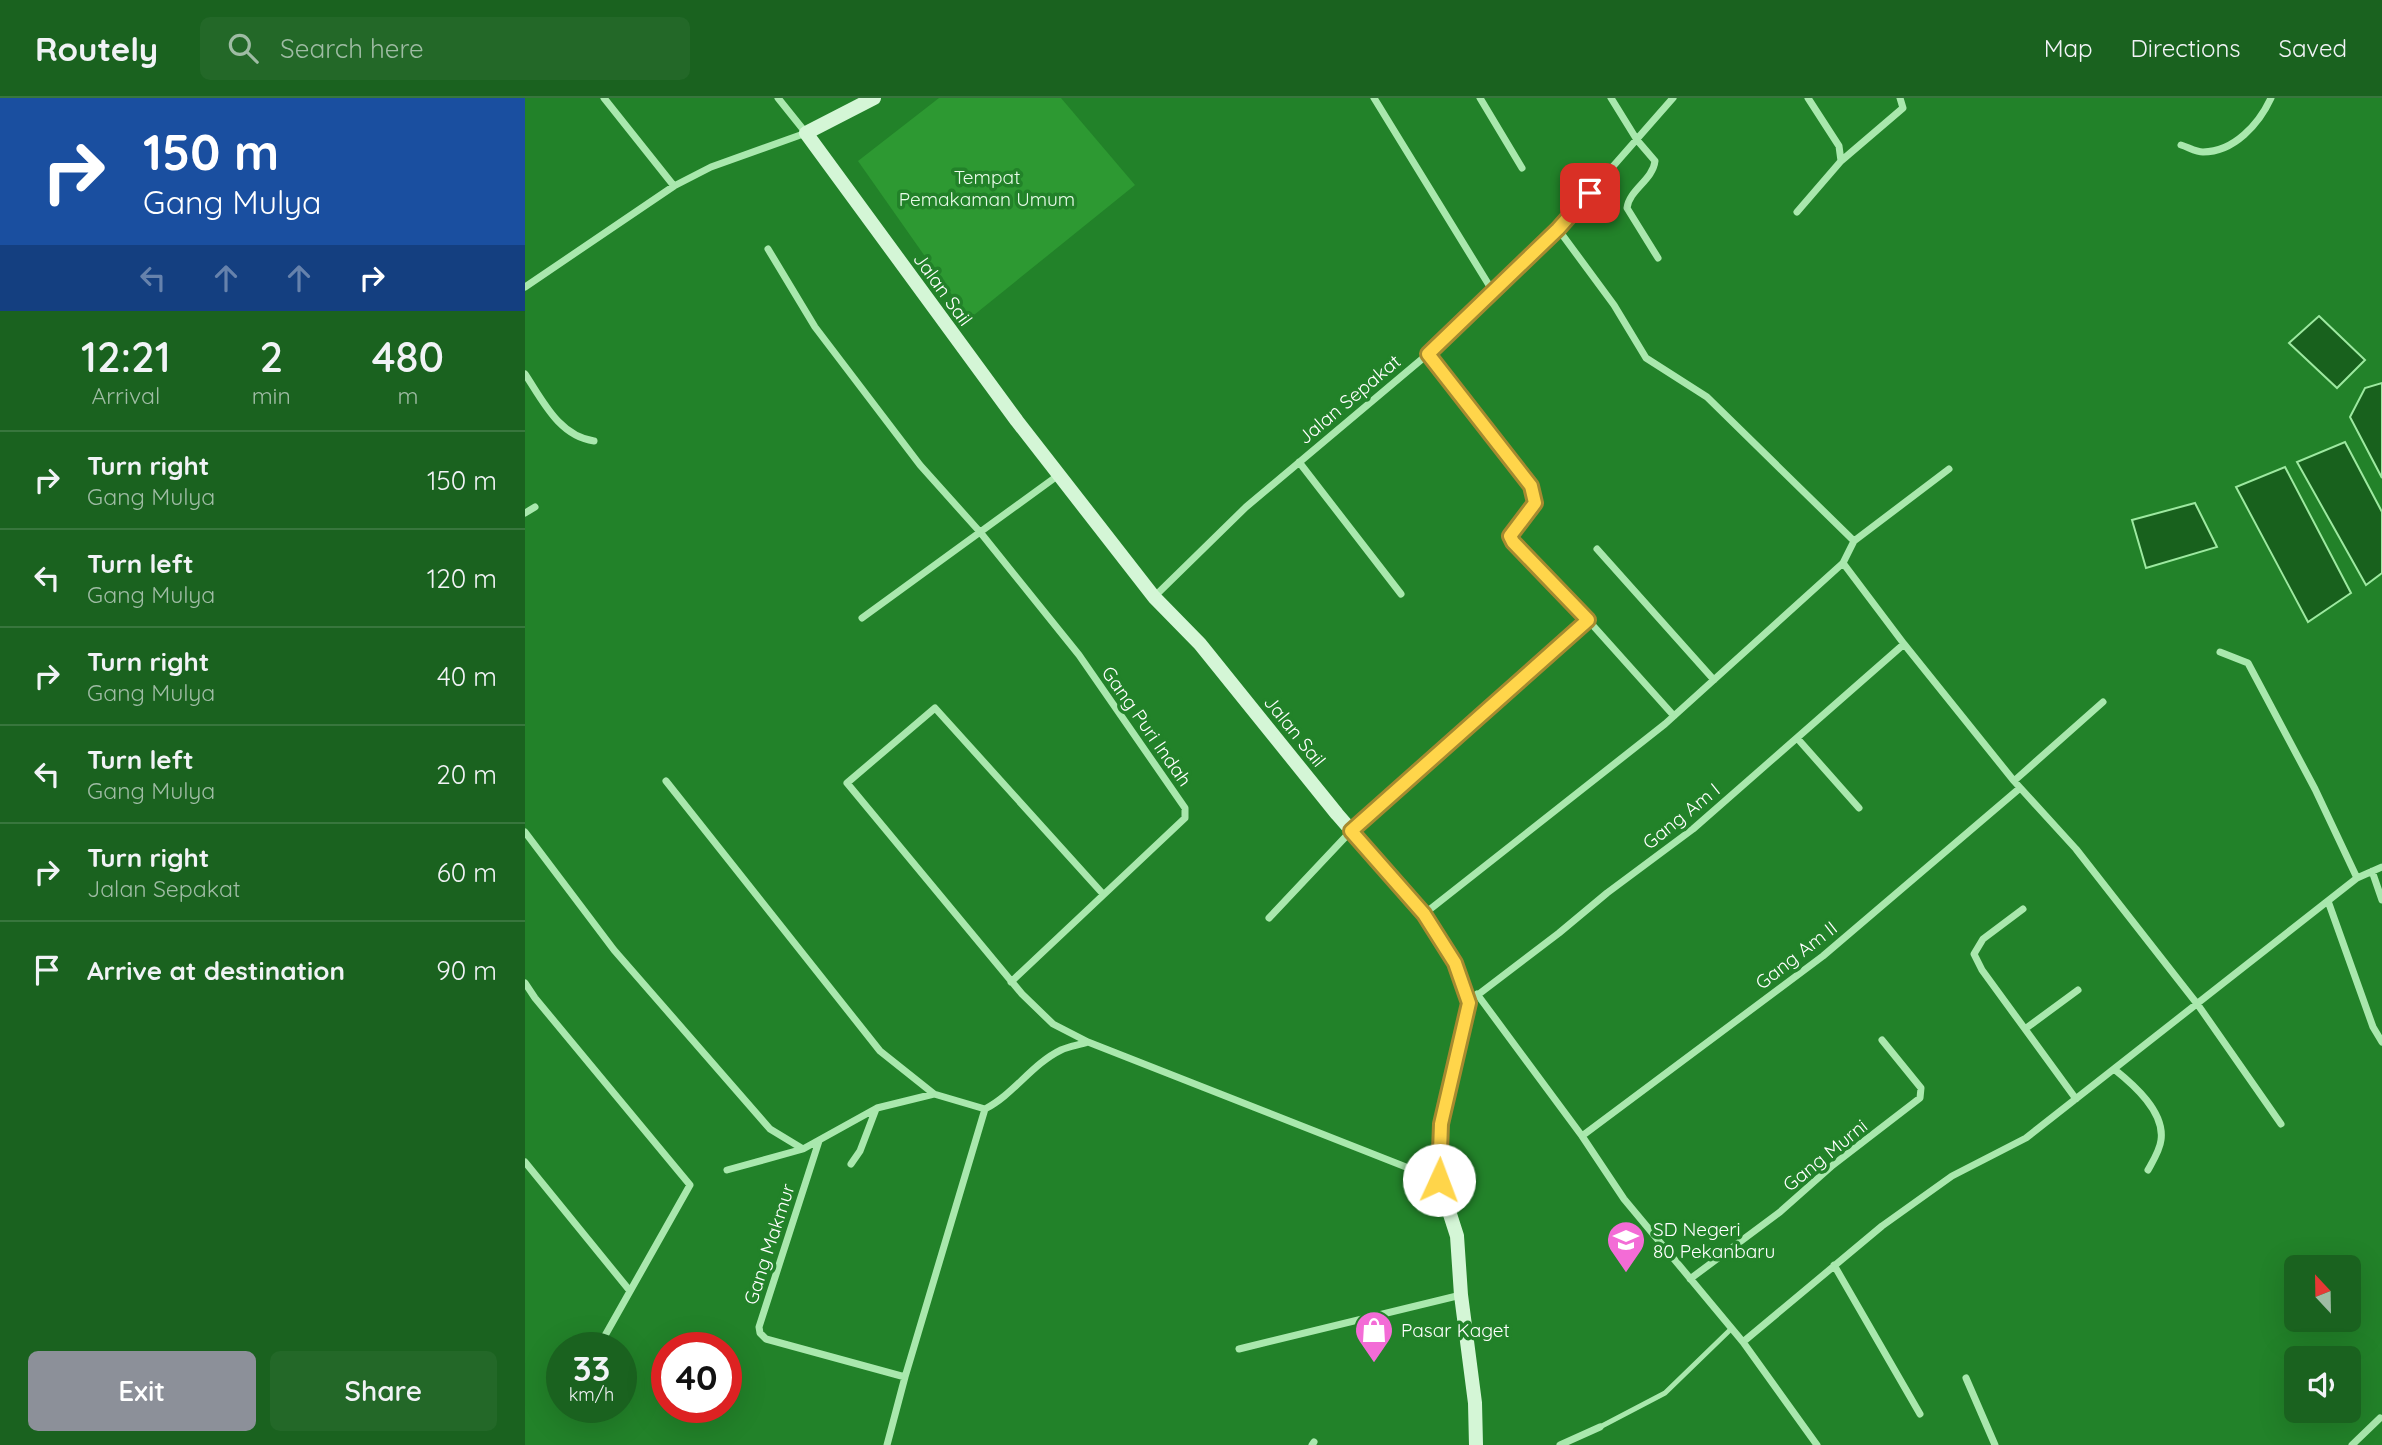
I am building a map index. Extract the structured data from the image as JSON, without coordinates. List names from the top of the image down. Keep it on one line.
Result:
{"streets":{"street":["Jalan Sail","Jalan Sepakat","Gang Puri Indah","Gang Am I","Gang Am II","Gang Murni","Gang Makmur"]},"crossings":[["Jalan Sail","Jalan Sepakat"],["Jalan Sail","Gang Am I"]],"parks":["Tempat Pemakaman Umum"],"places":{"school or university":["SD Negeri 80 Pekanbaru"],"shop":["Pasar Kaget"]},"north":"top","page":{"header":"Routely","search":"Search here","nav":["Map","Directions","Saved"],"turn":["150 m","Gang Mulya"],"eta":["12:21","Arrival","2","min","480","m"],"list":[{"name":"Turn right","note":"Gang Mulya","value":"150 m"},{"name":"Turn left","note":"Gang Mulya","value":"120 m"},{"name":"Turn right","note":"Gang Mulya","value":"40 m"},{"name":"Turn left","note":"Gang Mulya","value":"20 m"},{"name":"Turn right","note":"Jalan Sepakat","value":"60 m"},{"name":"Arrive at destination","value":"90 m"}],"speed":"33 km/h","limit":"40","buttons":["Exit","Share"]}}
